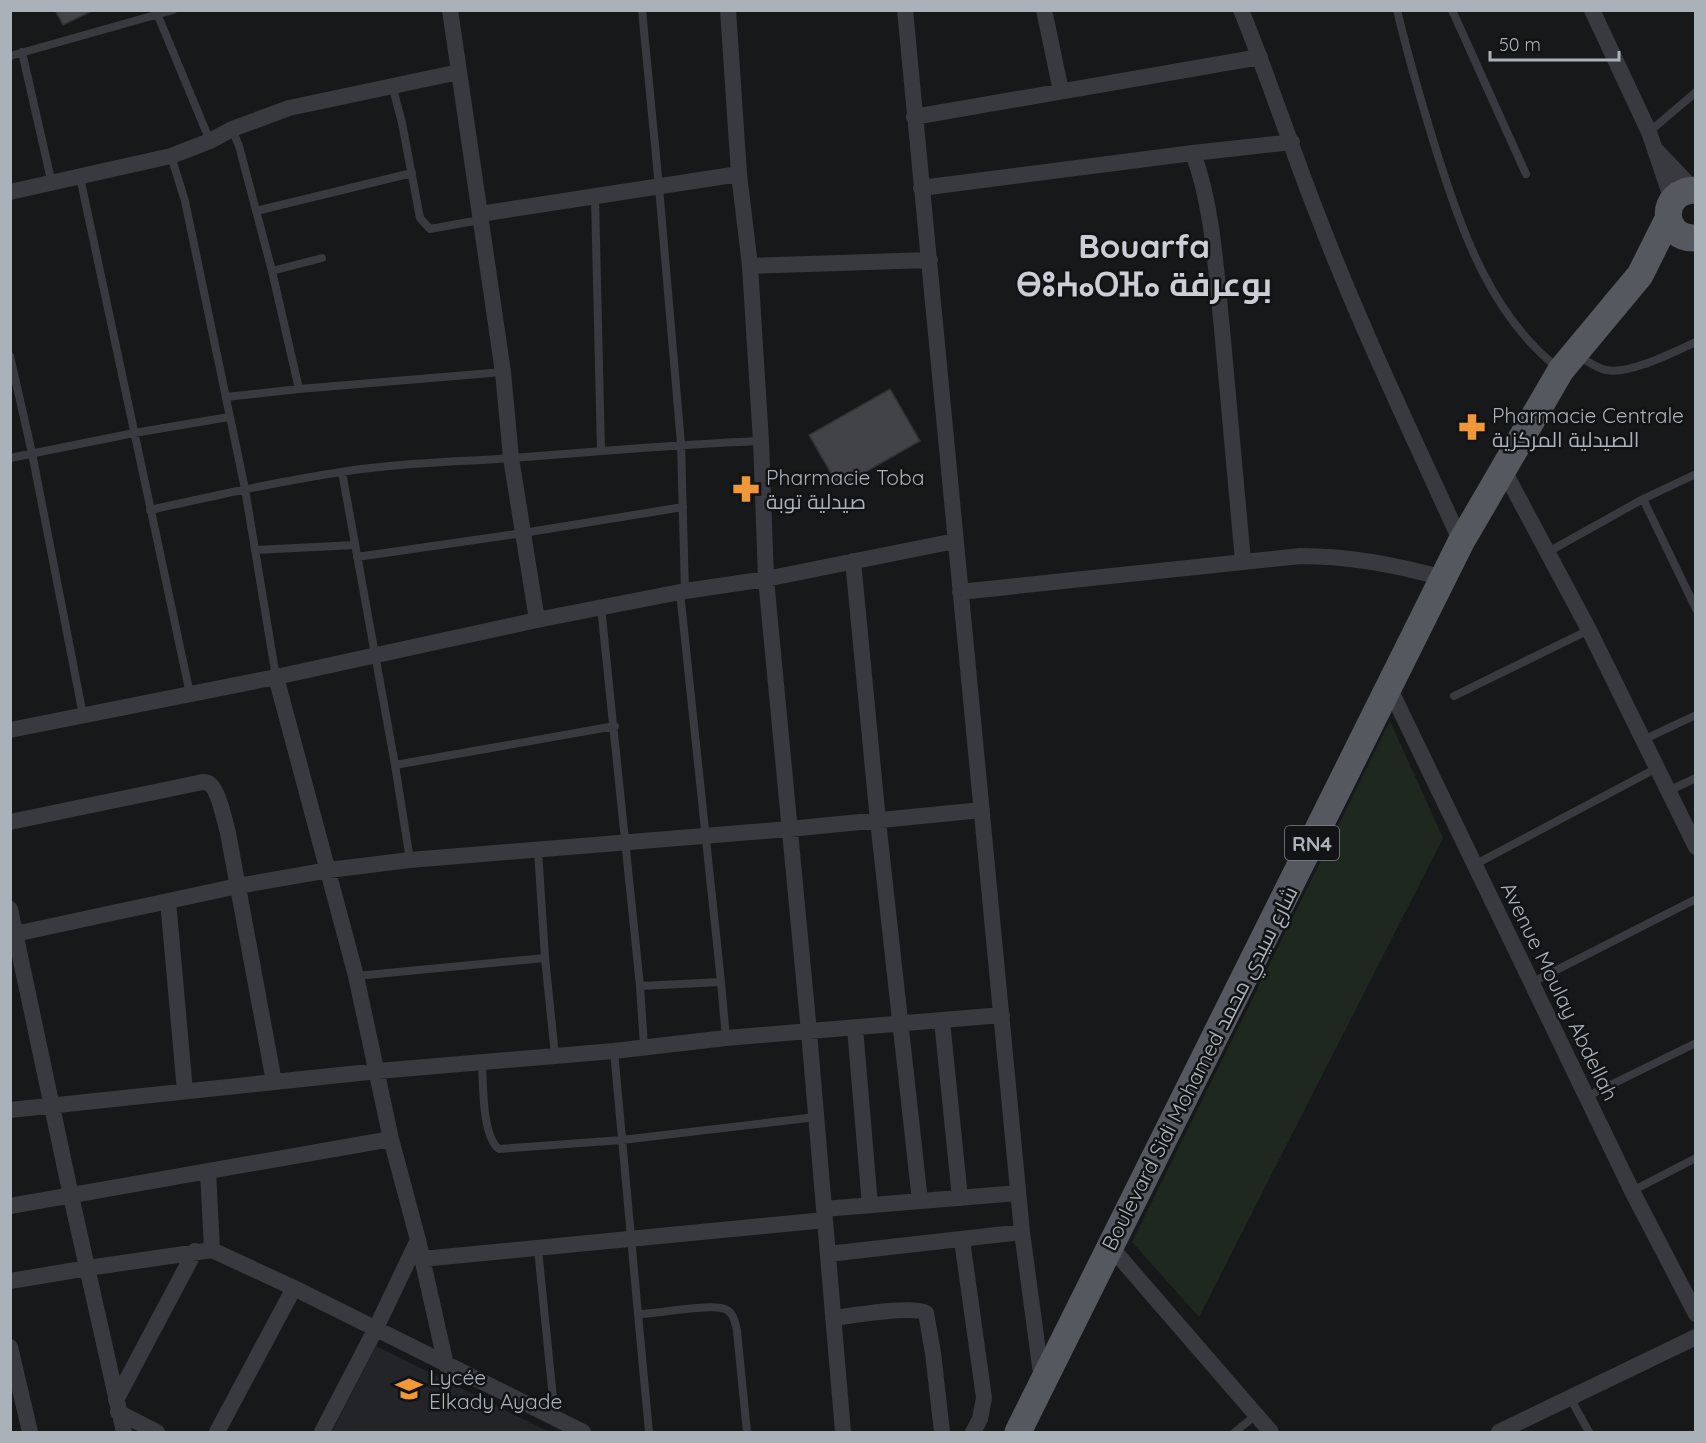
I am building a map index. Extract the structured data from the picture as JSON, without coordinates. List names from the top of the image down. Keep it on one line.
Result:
{"streets":{"main road":["RN4","Boulevard Sidi Mohamed شارع سيدي محمد"],"street":["Avenue Moulay Abdellah"]},"crossings":[["RN4","Boulevard Sidi Mohamed شارع سيدي محمد"],["Avenue Moulay Abdellah","Boulevard Sidi Mohamed شارع سيدي محمد"]],"districts":["Bouarfa ⴱⵓⵄⴰⵔⴼⴰ بوعرفة"],"places":{"pharmacy":["Pharmacie Centrale الصيدلية المركزية","Pharmacie Toba صيدلية توبة"],"school or university":["Lycée Elkady Ayade"]},"scale_bar":"50 m"}
